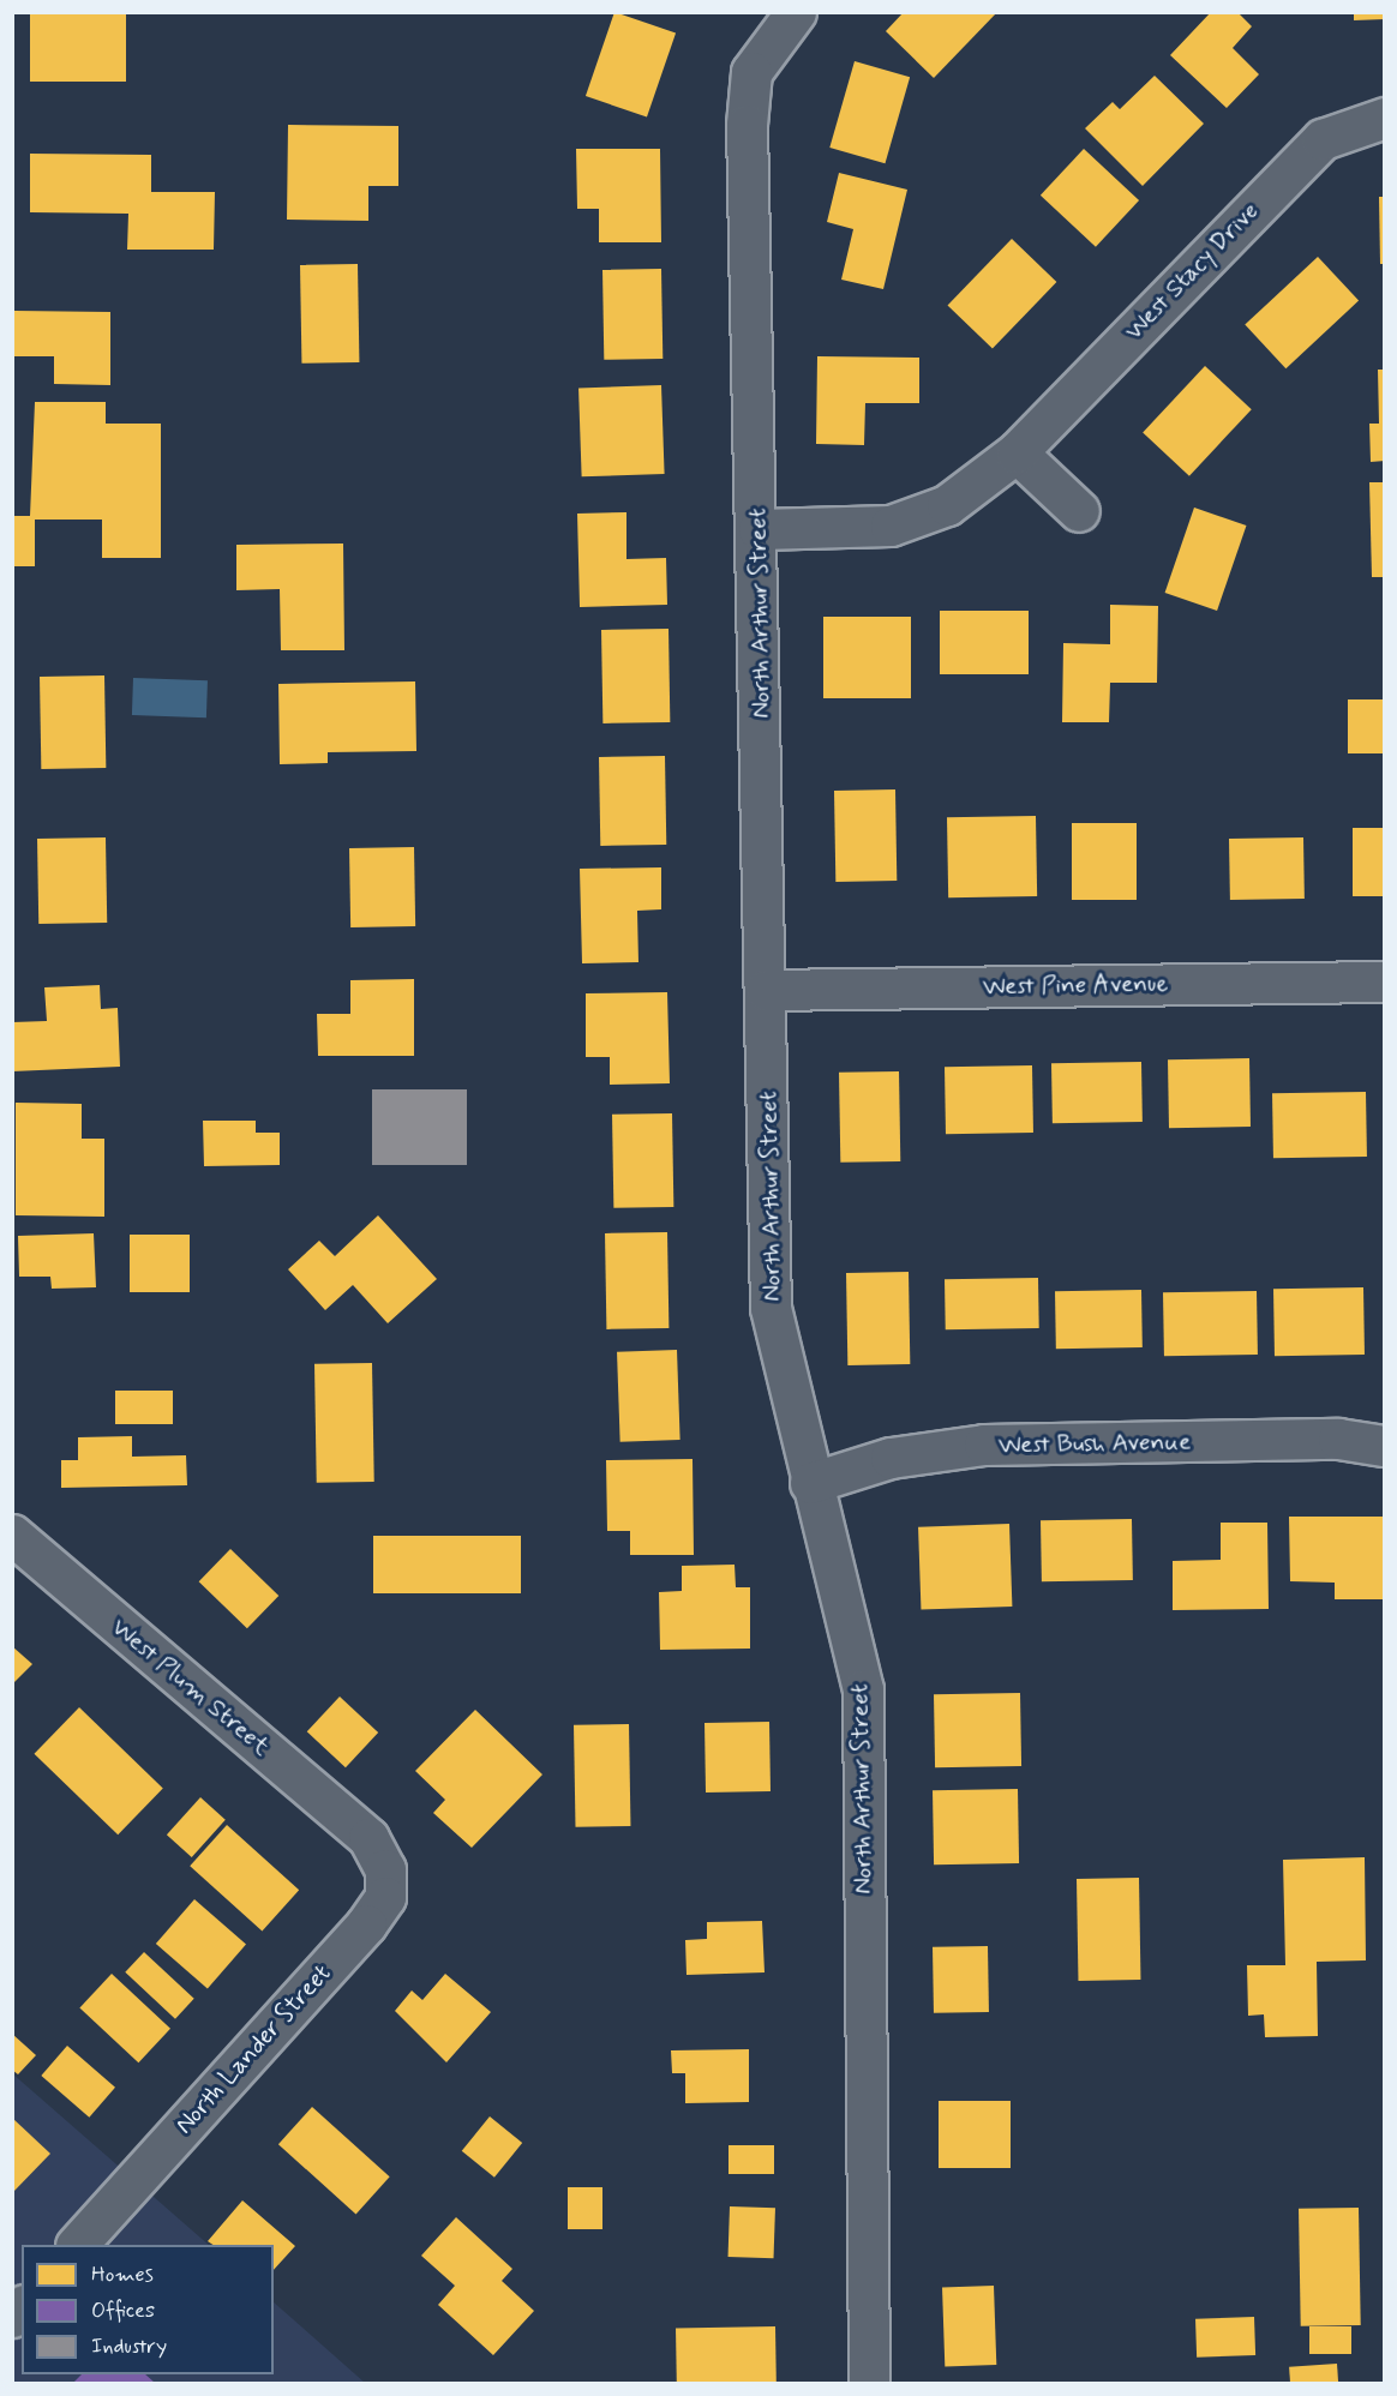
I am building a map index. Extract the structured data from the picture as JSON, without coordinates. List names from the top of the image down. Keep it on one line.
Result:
{"streets":{"street":["West Stacy Drive","North Arthur Street","West Pine Avenue","West Bush Avenue","West Plum Street","North Lander Street"]},"crossings":[["West Stacy Drive","North Arthur Street"],["North Arthur Street","West Pine Avenue"],["North Arthur Street","West Bush Avenue"],["West Plum Street","North Lander Street"]],"legend":["Homes","Offices","Industry"]}
